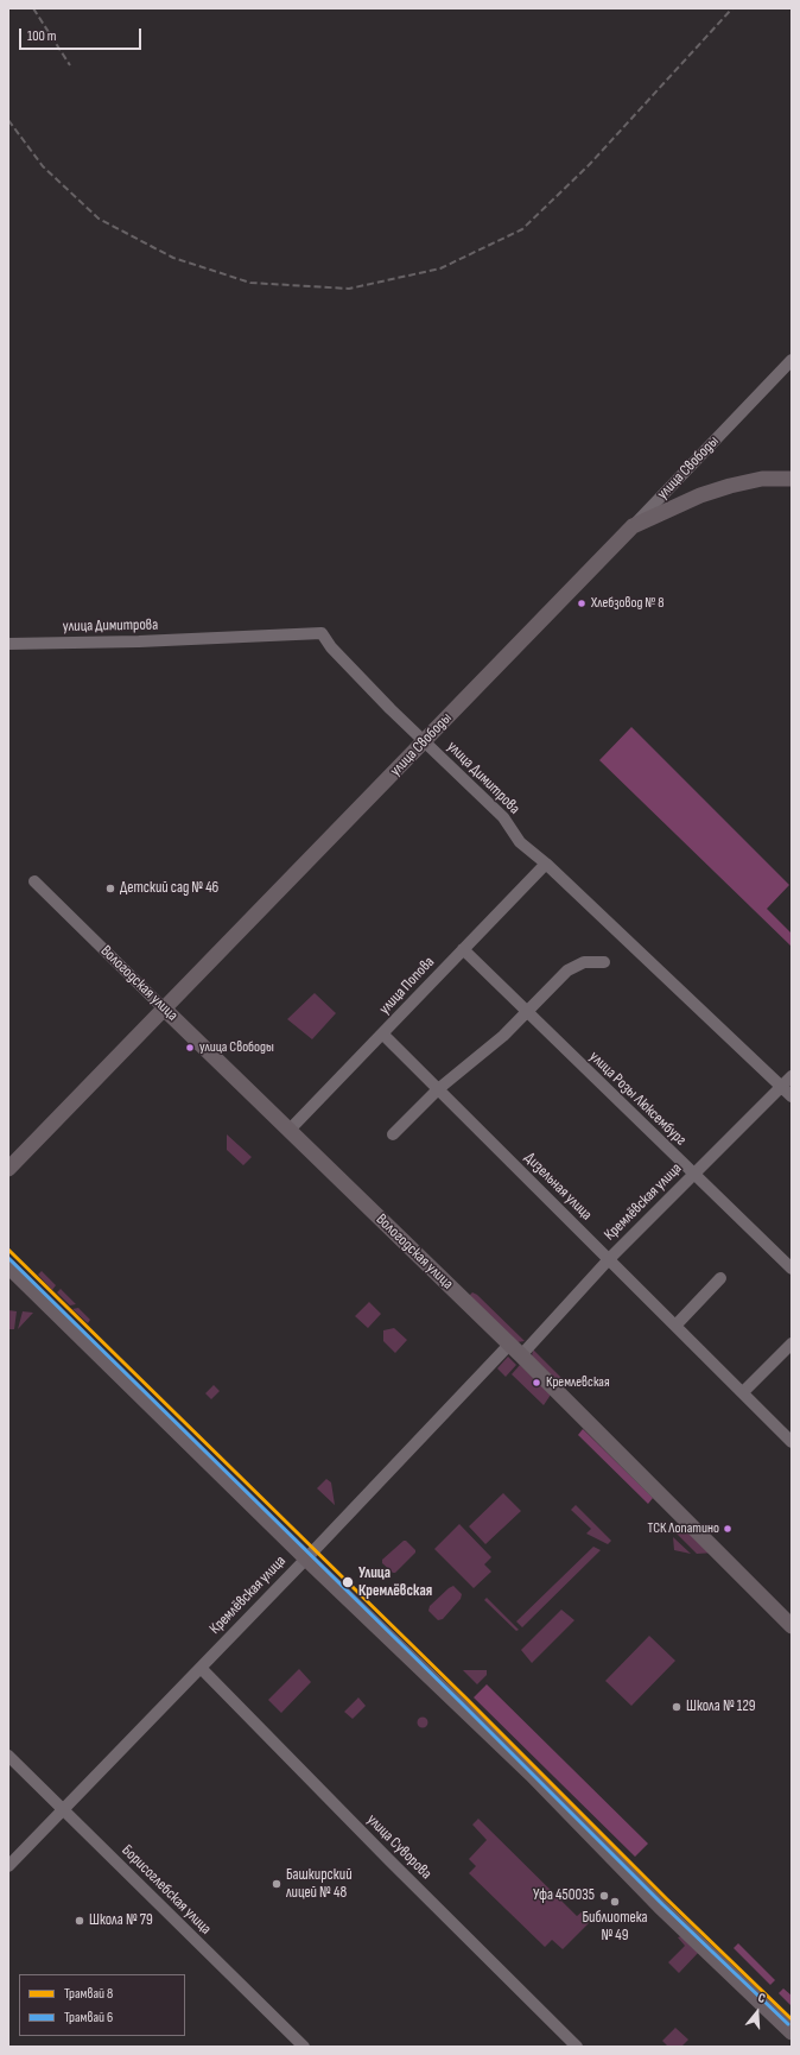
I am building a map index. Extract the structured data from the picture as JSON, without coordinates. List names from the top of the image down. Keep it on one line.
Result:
{"streets":{"main road":["улица Свободы","Вологодская улица"],"street":["улица Димитрова","улица Попова","улица Розы Люксембург","Дизельная улица","Кремлёвская улица","улица Суворова","Борисоглебская улица"]},"crossings":[["улица Свободы","улица Димитрова"],["улица Свободы","Вологодская улица"],["улица Димитрова","улица Попова"],["улица Димитрова","Кремлёвская улица"],["Вологодская улица","улица Попова"],["Вологодская улица","Кремлёвская улица"],["улица Попова","улица Розы Люксембург"],["улица Попова","Дизельная улица"],["улица Розы Люксембург","Кремлёвская улица"],["Дизельная улица","Кремлёвская улица"],["Кремлёвская улица","улица Суворова"],["Кремлёвская улица","Борисоглебская улица"]],"places":["Хлебзовод № 8","Детский сад № 46","улица Свободы","Кремлевская","ТСК Лопатино","Улица Кремлёвская","Школа № 129","Башкирский лицей № 48","Уфа 450035","Библиотека № 49","Школа № 79"],"lines":["tram line 8","tram line 6"],"legend":["Трамвай 8","Трамвай 6"],"scale_bar":"100 m","north":"top"}
